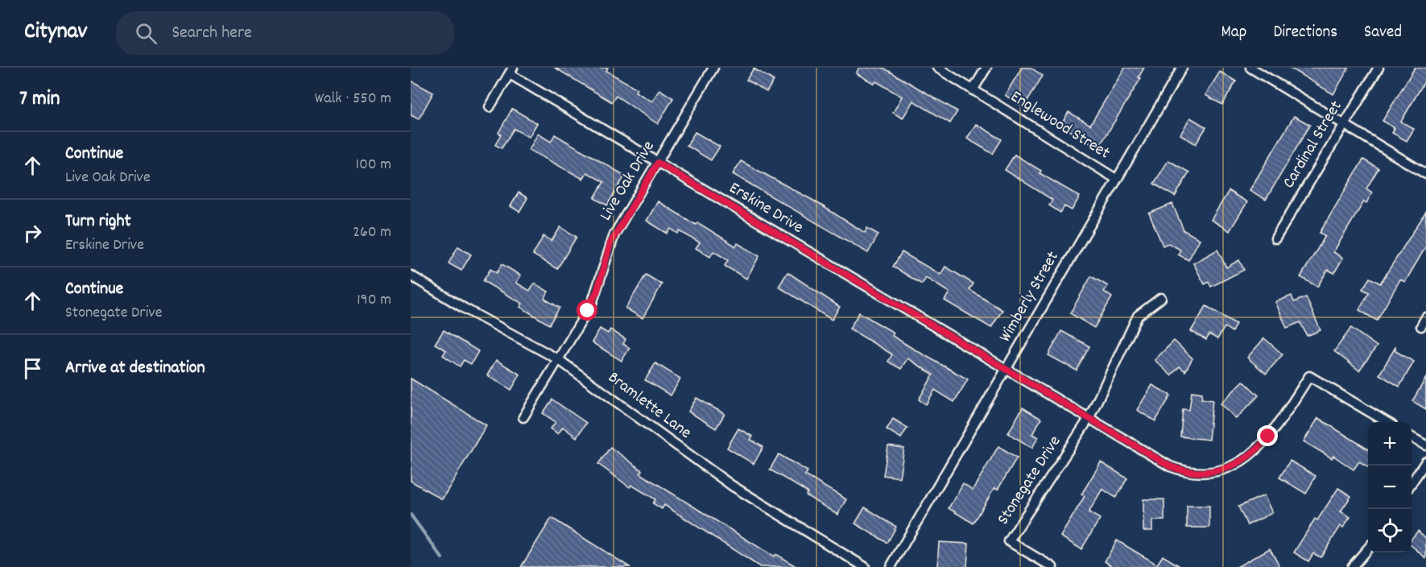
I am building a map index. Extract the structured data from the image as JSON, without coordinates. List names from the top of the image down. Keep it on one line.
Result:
{"streets":{"street":["Englewood Street","Cardinal Street","Live Oak Drive","Erskine Drive","Wimberly Street","Bramlette Lane","Stonegate Drive"]},"crossings":[["Englewood Street","Wimberly Street"],["Live Oak Drive","Erskine Drive"],["Live Oak Drive","Bramlette Lane"],["Erskine Drive","Wimberly Street"]],"page":{"header":"Citynav","search":"Search here","nav":["Map","Directions","Saved"],"heading":["7 min","Walk · 550 m"],"list":[["Continue","Live Oak Drive","100 m"],["Turn right","Erskine Drive","260 m"],["Continue","Stonegate Drive","190 m"],"Arrive at destination"],"map_buttons":["+","−"]}}
